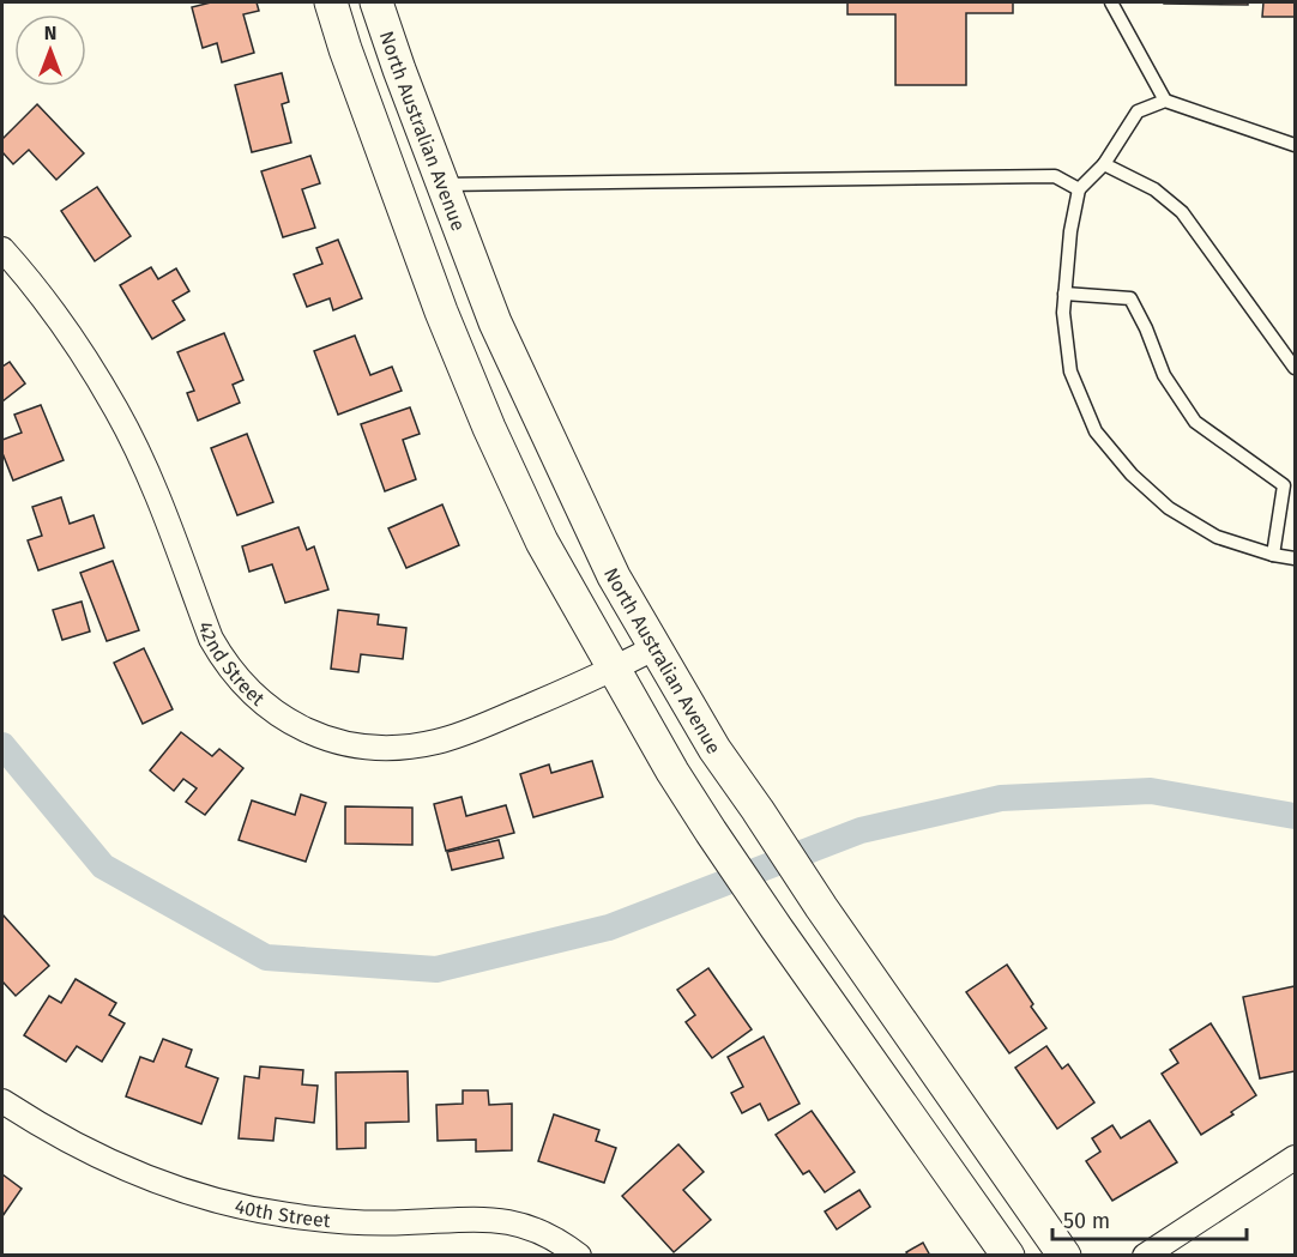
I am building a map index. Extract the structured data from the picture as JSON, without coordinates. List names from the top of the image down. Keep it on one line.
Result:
{"streets":{"main road":["North Australian Avenue"],"street":["42nd Street","40th Street"]},"crossings":[["North Australian Avenue","42nd Street"]],"scale_bar":"50 m","north":"top"}
